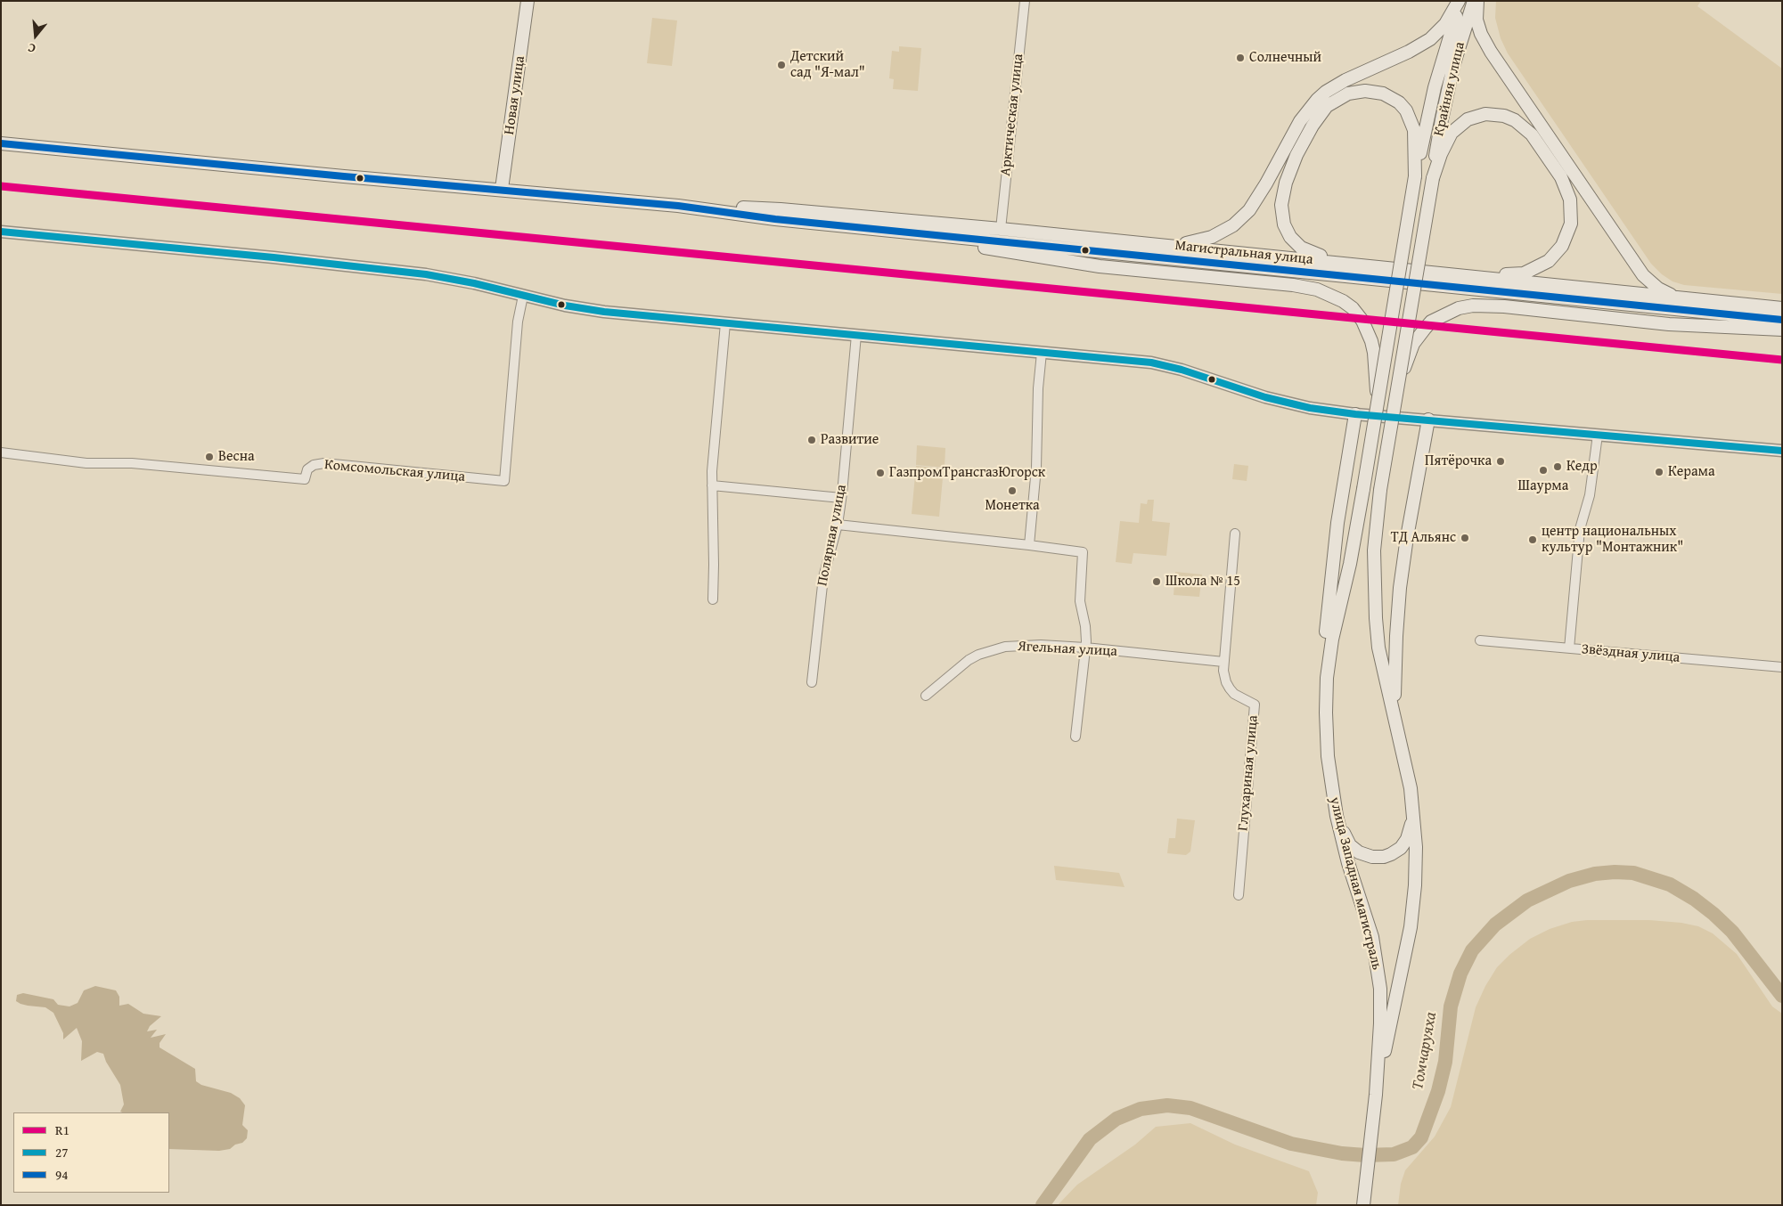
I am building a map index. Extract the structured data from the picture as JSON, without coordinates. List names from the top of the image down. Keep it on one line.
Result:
{"streets":{"main road":["Крайняя улица","Новая улица","Магистральная улица","улица Западная магистраль"],"street":["Арктическая улица","Комсомольская улица","Полярная улица","Ягельная улица","Звёздная улица","Глухариная улица"]},"crossings":[["Новая улица","Магистральная улица"],["Арктическая улица","Магистральная улица"],["Ягельная улица","Глухариная улица"]],"water":["Томчаруяха"],"places":["Солнечный","Детский сад \"Я-мал\"","Развитие","Весна","Пятёрочка","Кедр","Шаурма","Керама","ГазпромТрансгазЮгорск","Монетка","ТД Альянс","центр национальных культур \"Монтажник\"","Школа № 15"],"lines":["transit line 94","transit line R1","transit line 27"],"legend":["R1","27","94"],"north":"bottom"}
